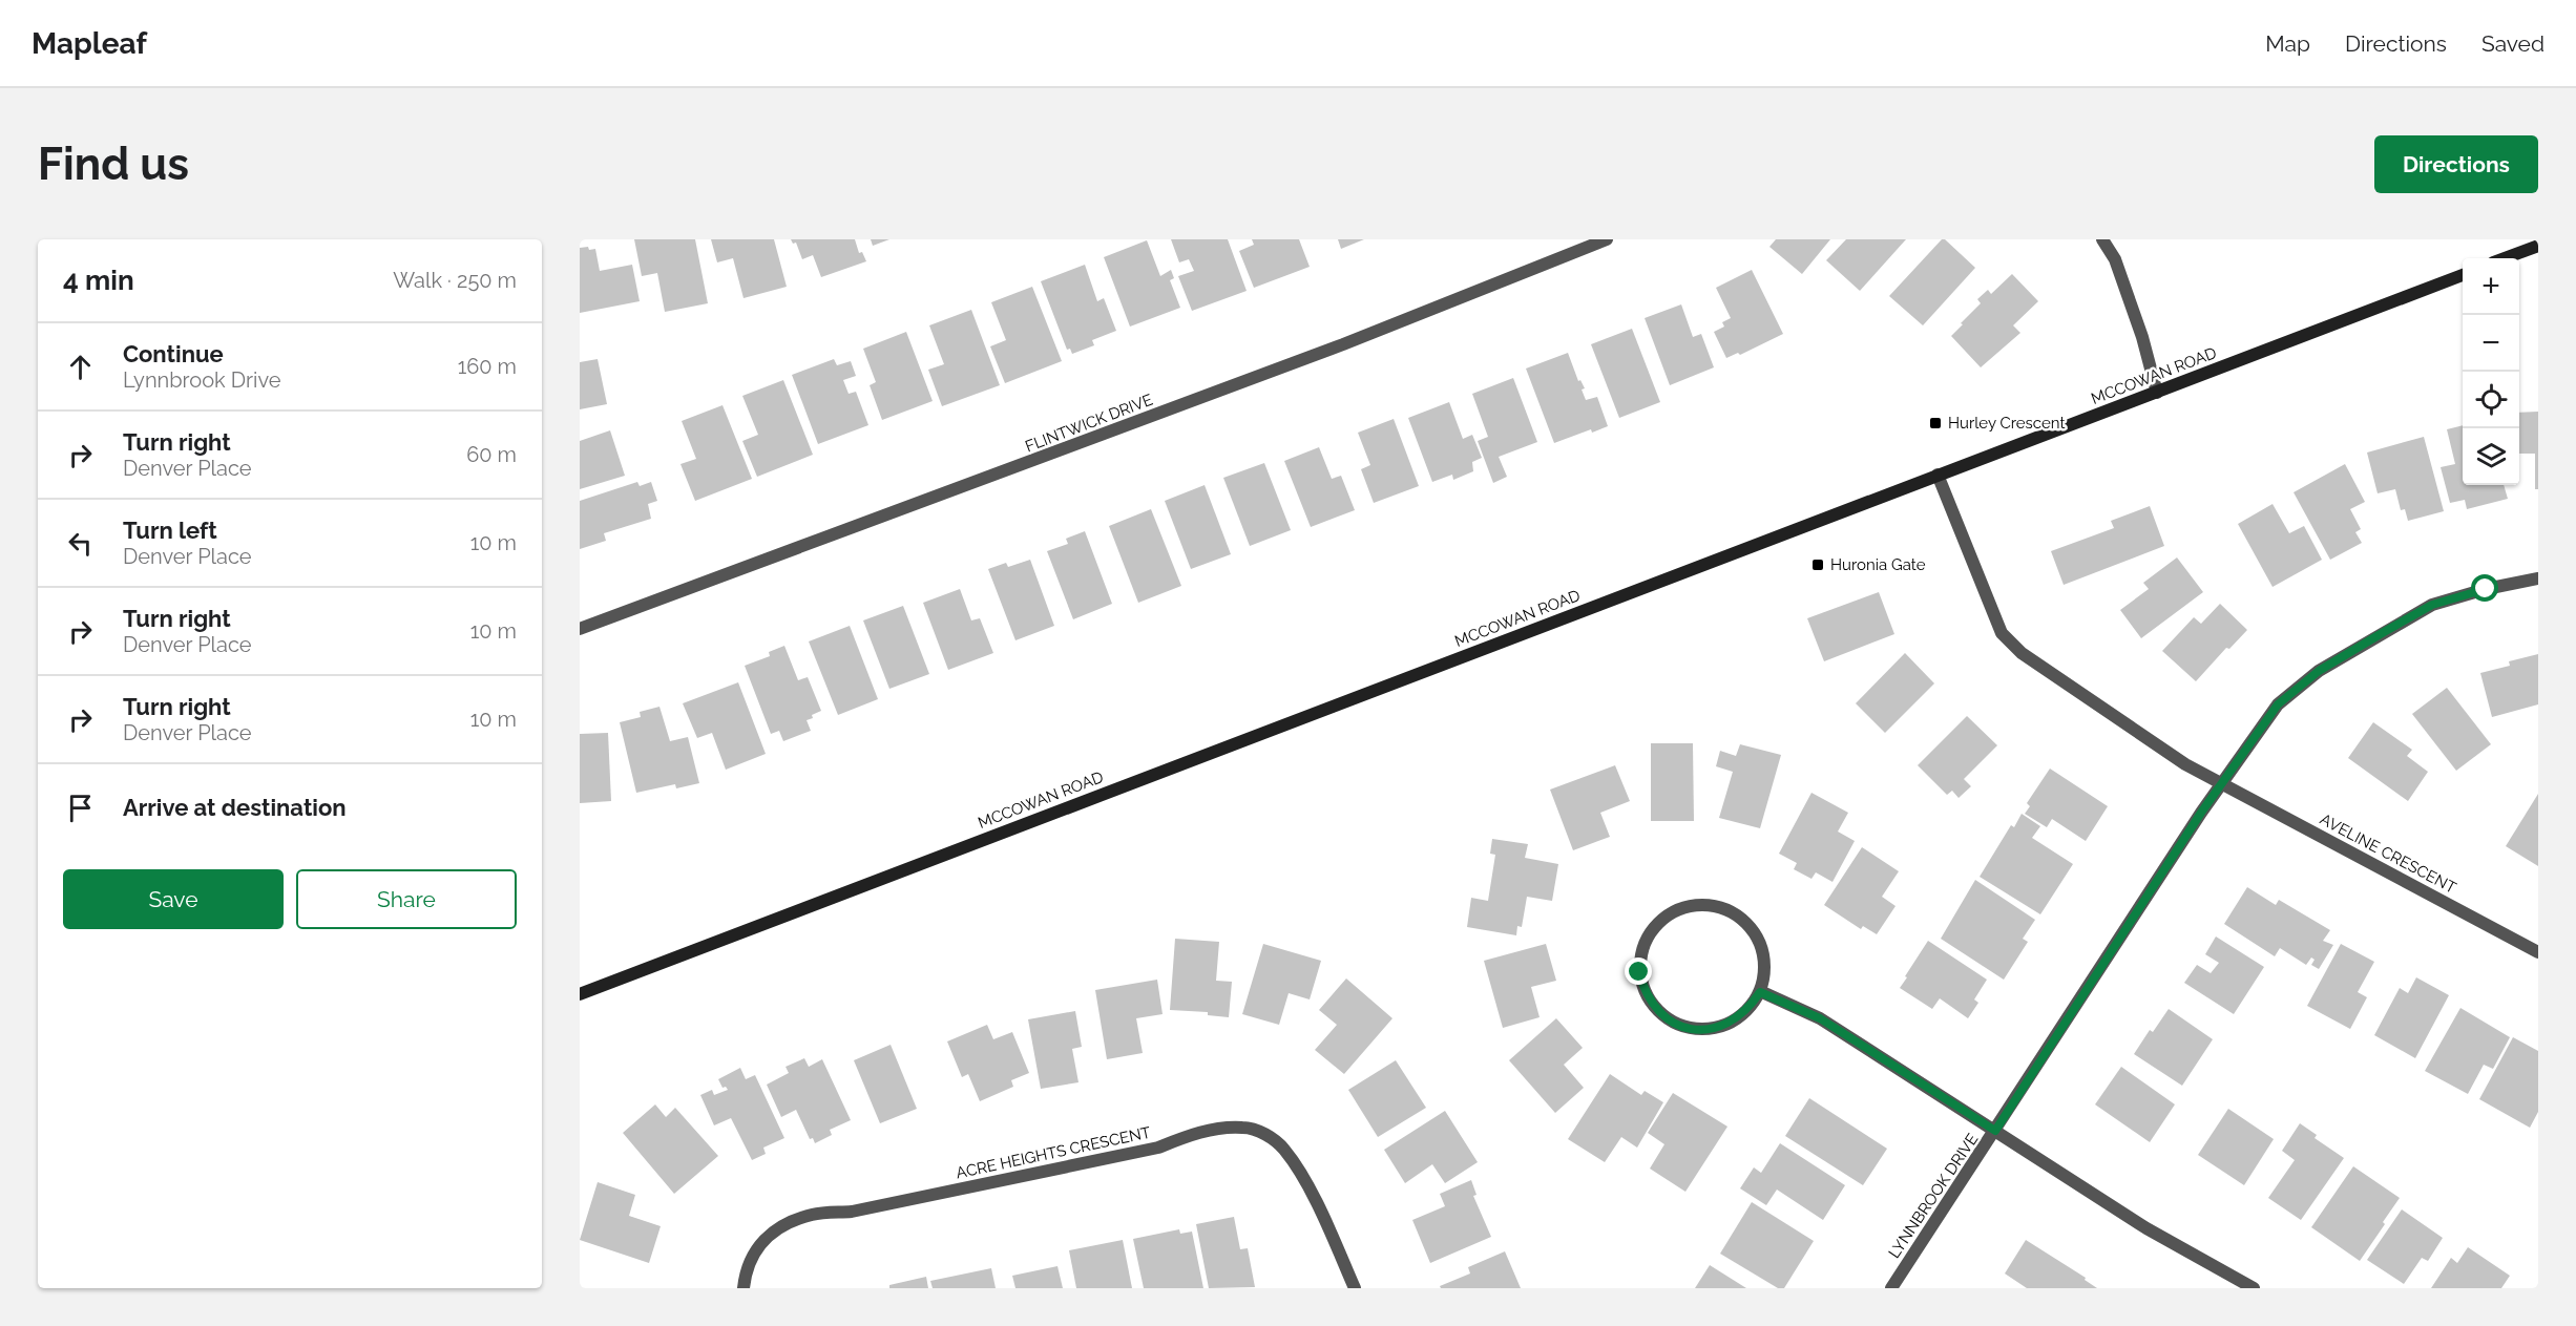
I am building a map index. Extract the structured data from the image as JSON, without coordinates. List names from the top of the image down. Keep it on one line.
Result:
{"streets":{"main road":["MCCOWAN ROAD"],"street":["FLINTWICK DRIVE","AVELINE CRESCENT","ACRE HEIGHTS CRESCENT","LYNNBROOK DRIVE"]},"crossings":[["AVELINE CRESCENT","LYNNBROOK DRIVE"]],"places":{"transit":["Hurley Crescent","Huronia Gate"]},"page":{"header":"Mapleaf","nav":["Map","Directions","Saved"],"buttons":["Directions",["Save","Share"]],"title":"Find us","heading":["4 min","Walk · 250 m"],"map_buttons":["+","−"],"list":[["Continue","Lynnbrook Drive","160 m"],["Turn right","Denver Place","60 m"],["Turn left","Denver Place","10 m"],["Turn right","Denver Place","10 m"],["Turn right","Denver Place","10 m"],"Arrive at destination"]}}
